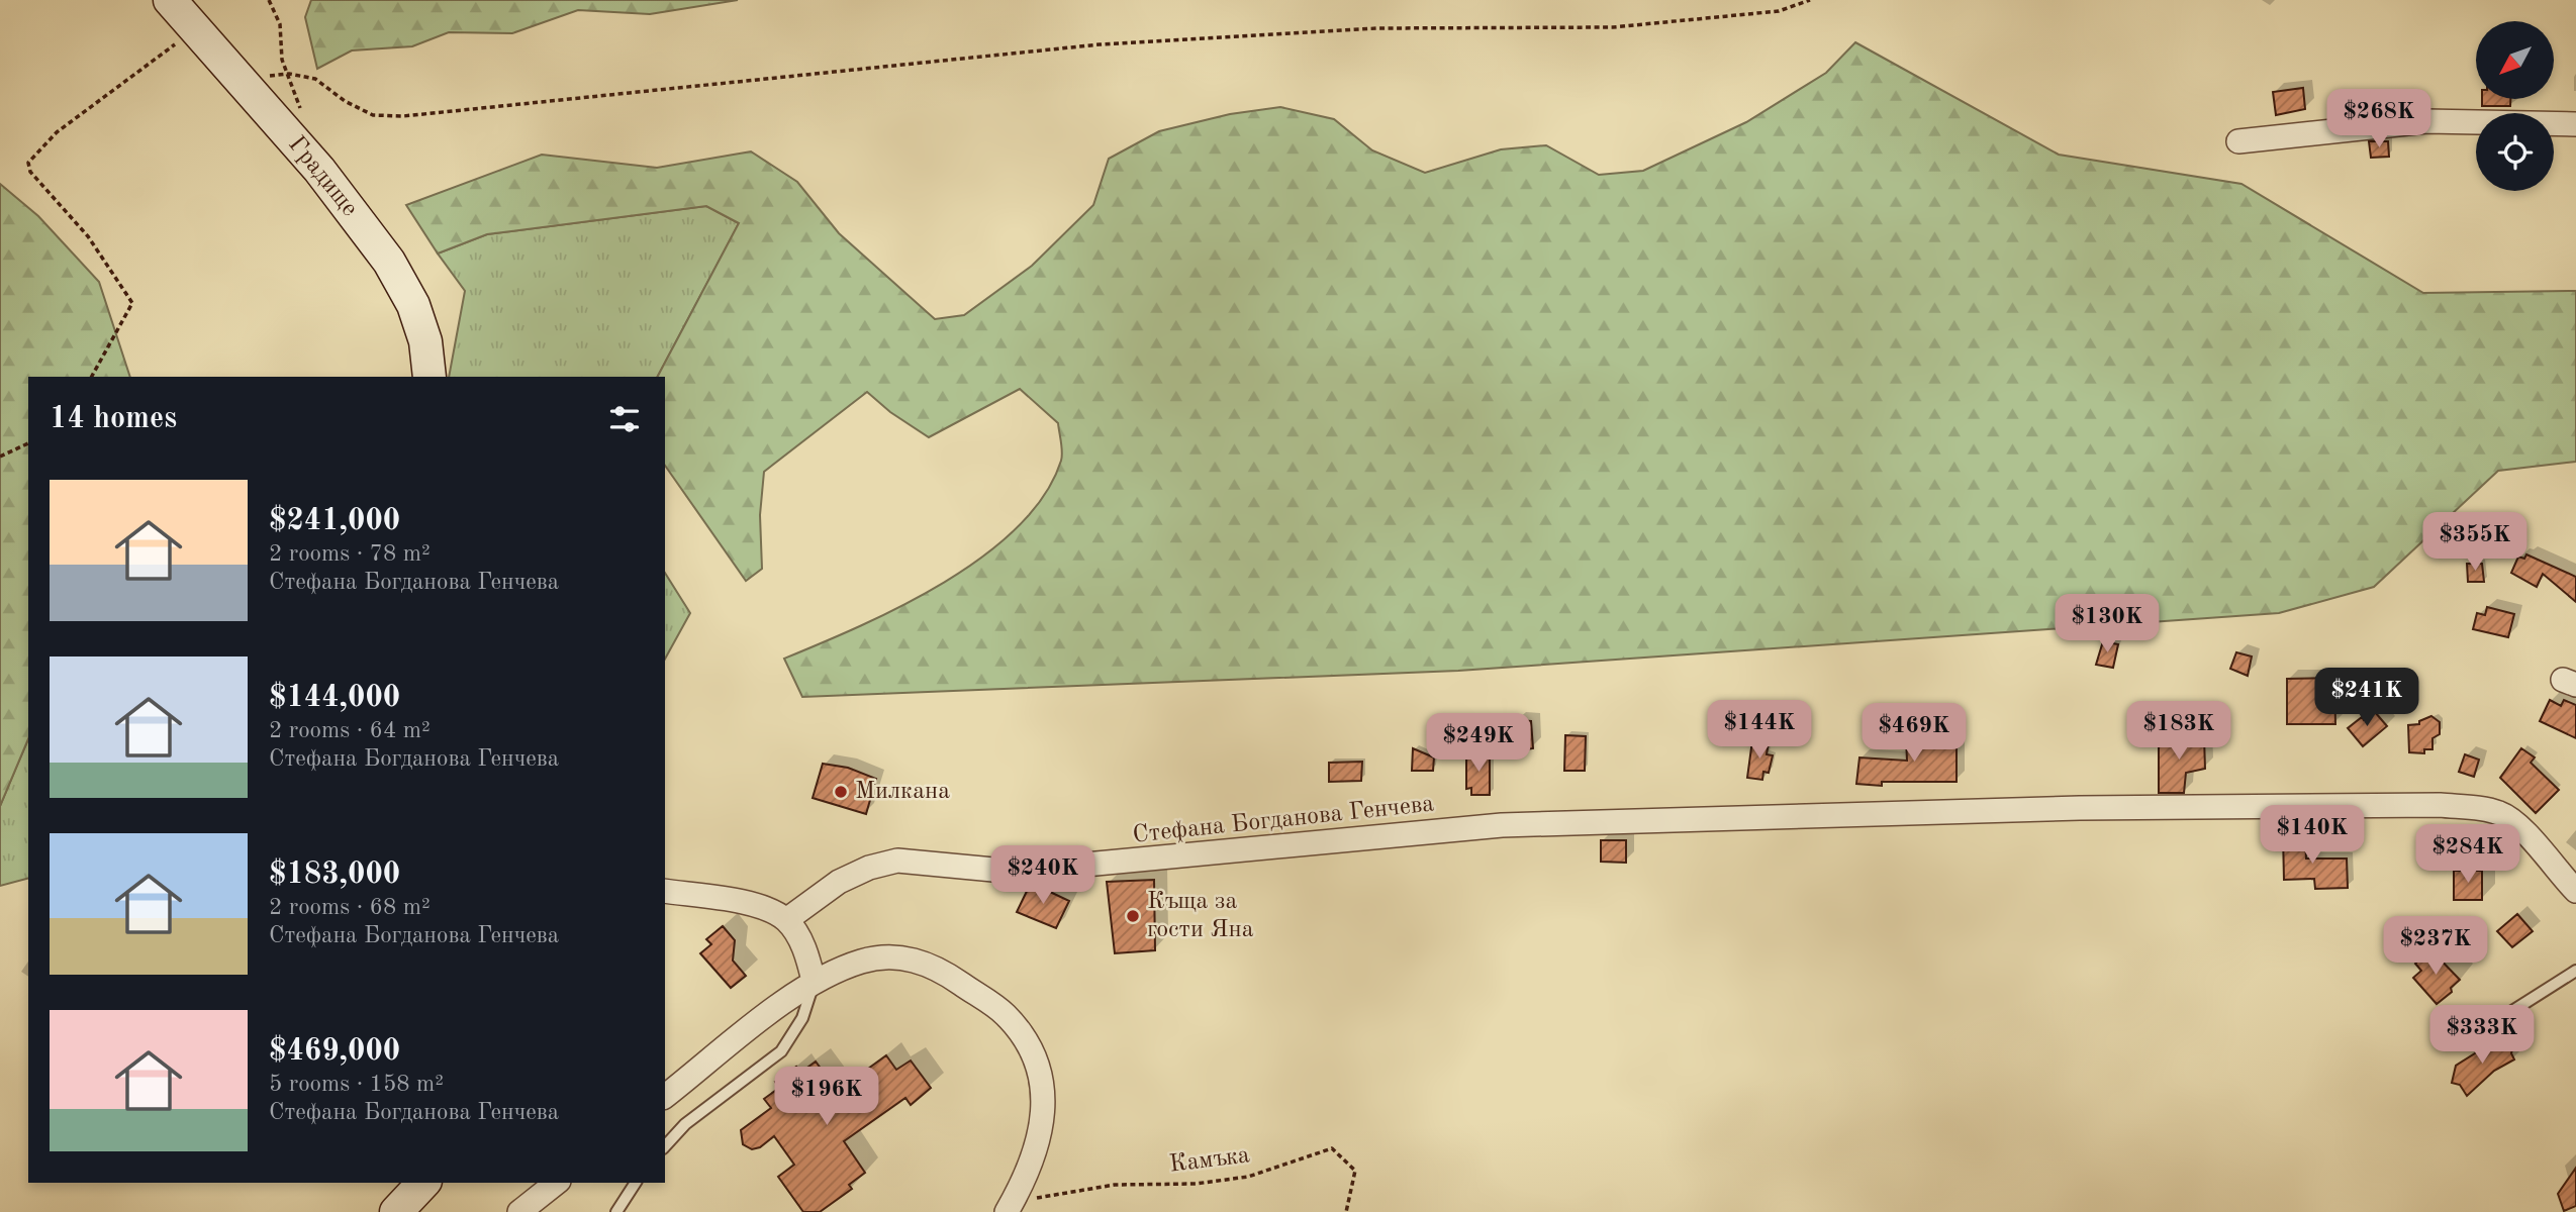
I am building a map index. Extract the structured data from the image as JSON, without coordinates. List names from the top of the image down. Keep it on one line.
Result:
{"streets":{"street":["Градище","Стефана Богданова Генчева"],"path":["Камъка"]},"places":["Милкана","Къща за гости Яна"],"north":"bottom left","page":{"price":["$268K","$355K","$130K","$241K","$144K","$183K","$469K","$249K","$140K","$284K","$240K","$237K","$333K","$196K"],"heading":"14 homes","list":[{"name":"$241,000","note":"2 rooms · 78 m² · Стефана Богданова Генчева"},{"name":"$144,000","note":"2 rooms · 64 m² · Стефана Богданова Генчева"},{"name":"$183,000","note":"2 rooms · 68 m² · Стефана Богданова Генчева"},{"name":"$469,000","note":"5 rooms · 158 m² · Стефана Богданова Генчева"}]}}
